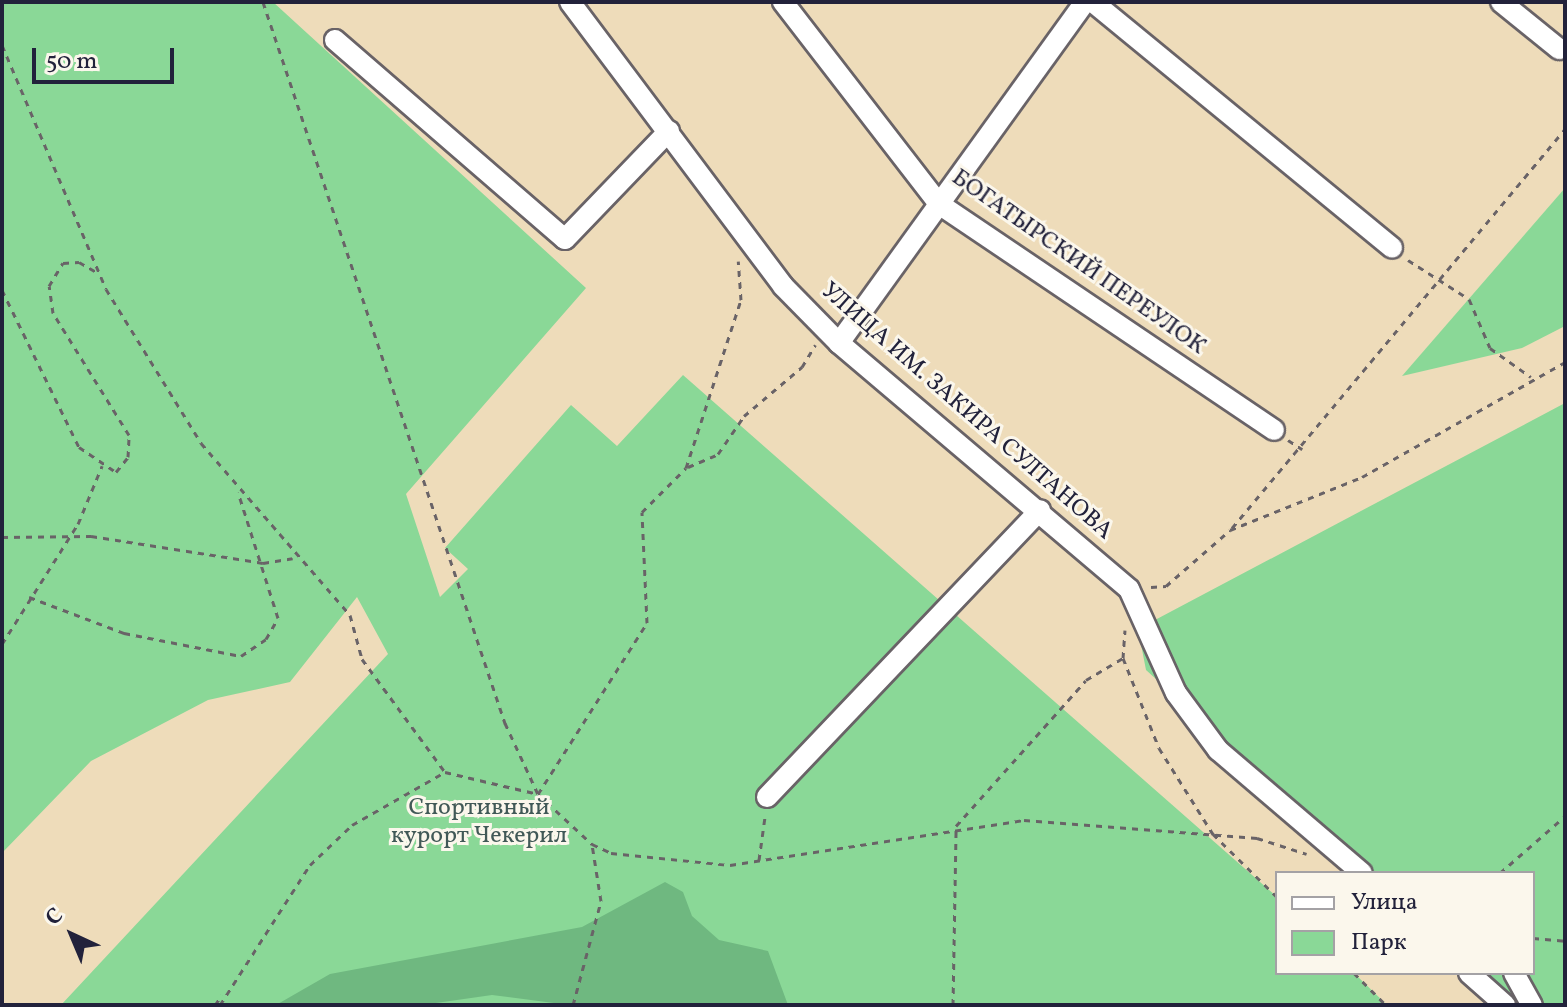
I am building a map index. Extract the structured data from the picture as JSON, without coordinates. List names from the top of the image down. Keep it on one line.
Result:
{"streets":{"street":["БОГАТЫРСКИЙ ПЕРЕУЛОК","УЛИЦА ИМ. ЗАКИРА СУЛТАНОВА"]},"parks":["Спортивный курорт Чекерил"],"legend":["Улица","Парк"],"scale_bar":"50 m","north":"top left"}
